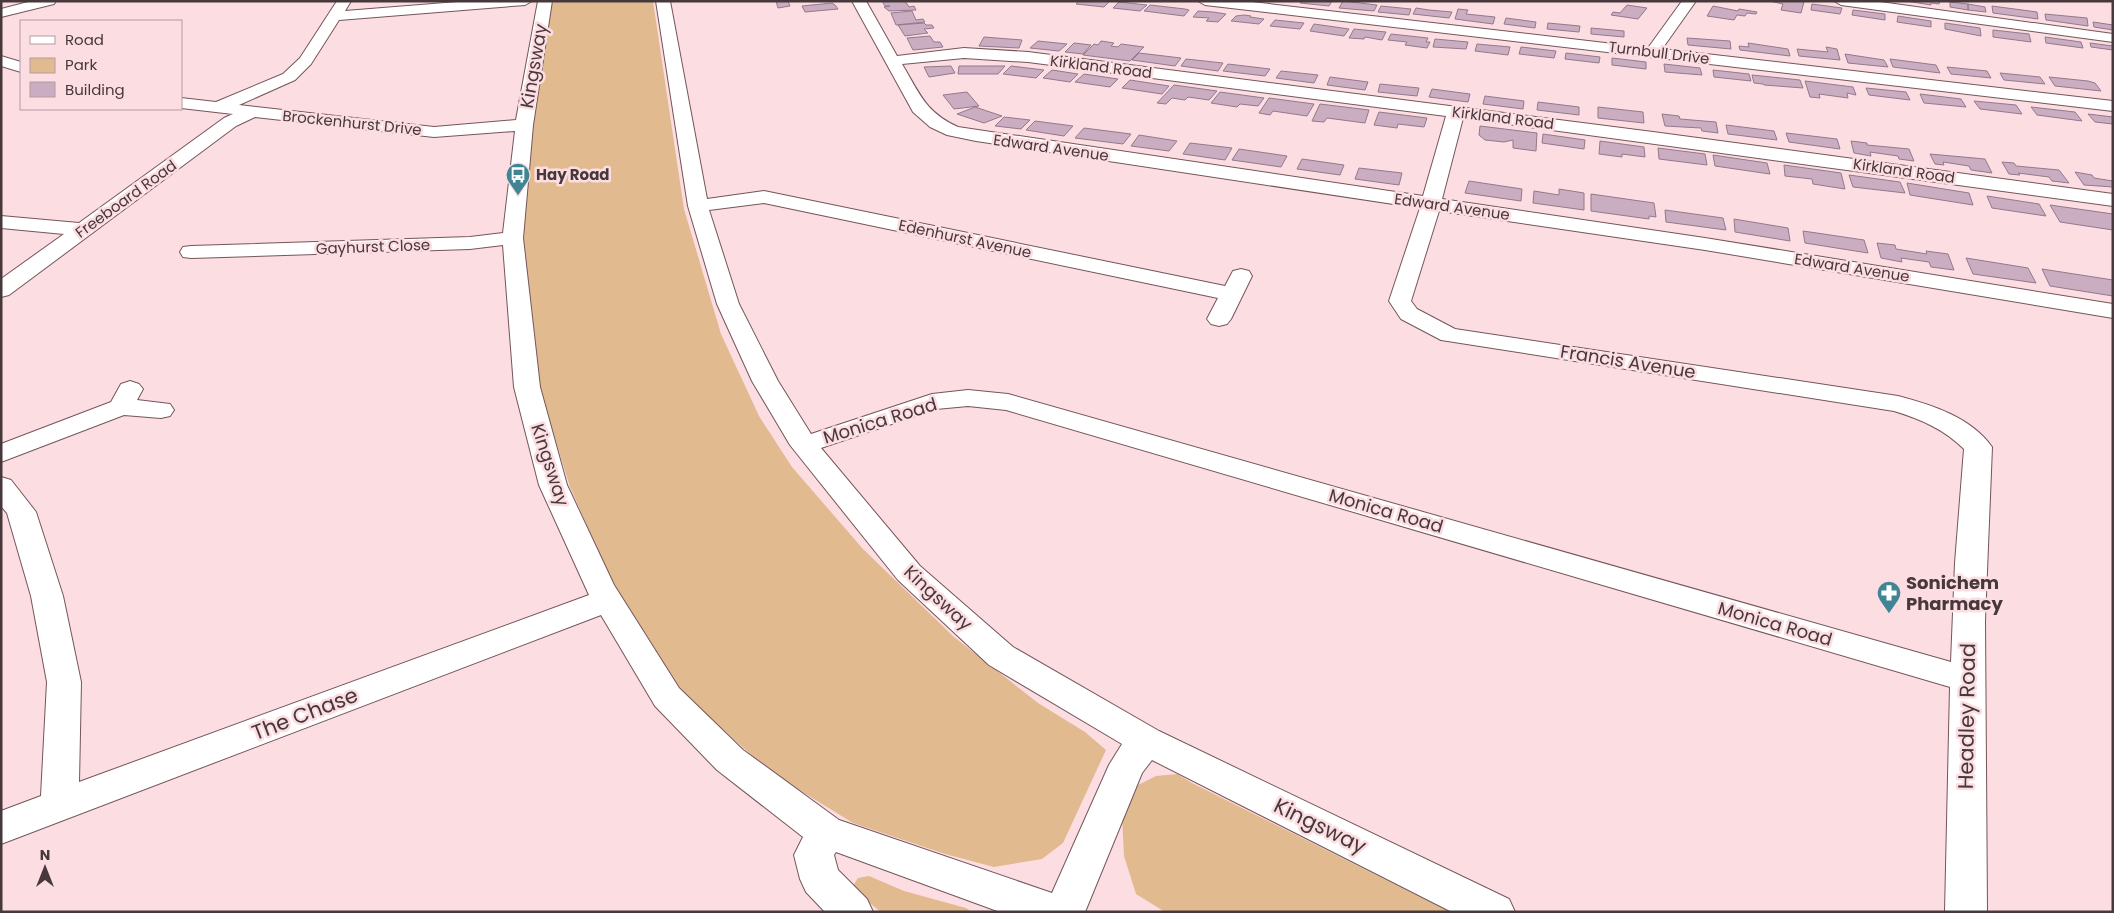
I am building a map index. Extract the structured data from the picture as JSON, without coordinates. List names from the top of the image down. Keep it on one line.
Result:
{"streets":{"street":["Turnbull Drive","Kingsway","Kirkland Road","Brockenhurst Drive","Edward Avenue","Freeboard Road","Edenhurst Avenue","Gayhurst Close","Francis Avenue","Monica Road","The Chase","Headley Road"]},"crossings":[["Kingsway","Brockenhurst Drive"],["Kingsway","Edenhurst Avenue"],["Kingsway","Gayhurst Close"],["Kingsway","Monica Road"],["Kingsway","The Chase"],["Kirkland Road","Edward Avenue"],["Kirkland Road","Francis Avenue"],["Brockenhurst Drive","Freeboard Road"],["Edward Avenue","Francis Avenue"],["Francis Avenue","Headley Road"],["Monica Road","Headley Road"]],"places":{"bus stop":["Hay Road"],"pharmacy":["Sonichem Pharmacy"]},"legend":["Road","Park","Building"],"north":"top"}
